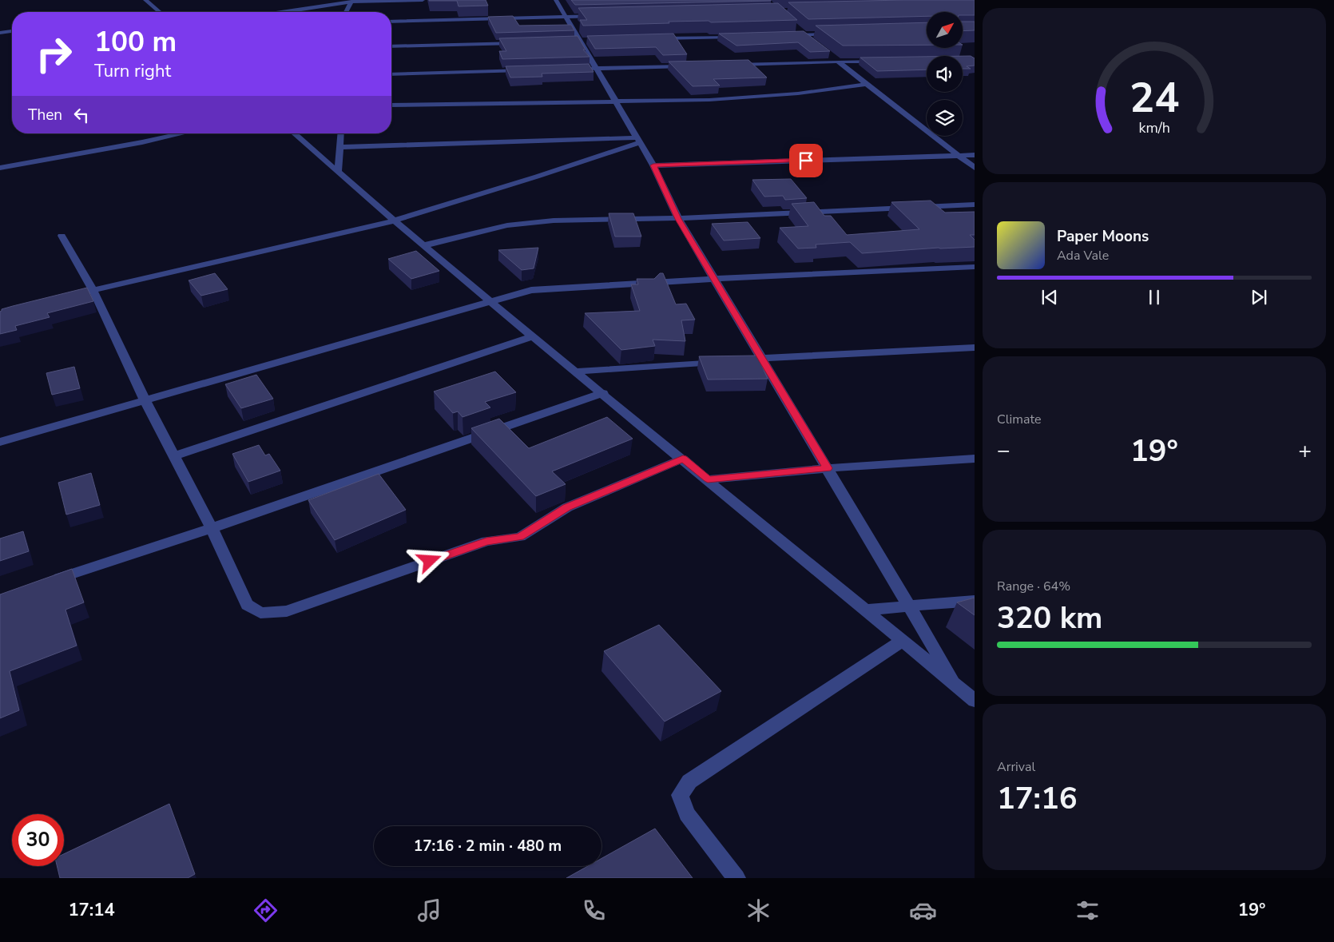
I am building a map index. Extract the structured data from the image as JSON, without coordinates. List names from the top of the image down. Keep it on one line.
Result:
{"north":"top right","page":{"turn":["100 m","Turn right"],"then":"Then","song":["Paper Moons","Ada Vale"],"tile":["Climate",["Range · 64%","320 km"],["Arrival","17:16"]],"heat":["−","19°","+"],"limit":"30","trip":"17:16 · 2 min · 480 m","tabs":["17:14","19°"],"gauge":["24","km/h"]}}
